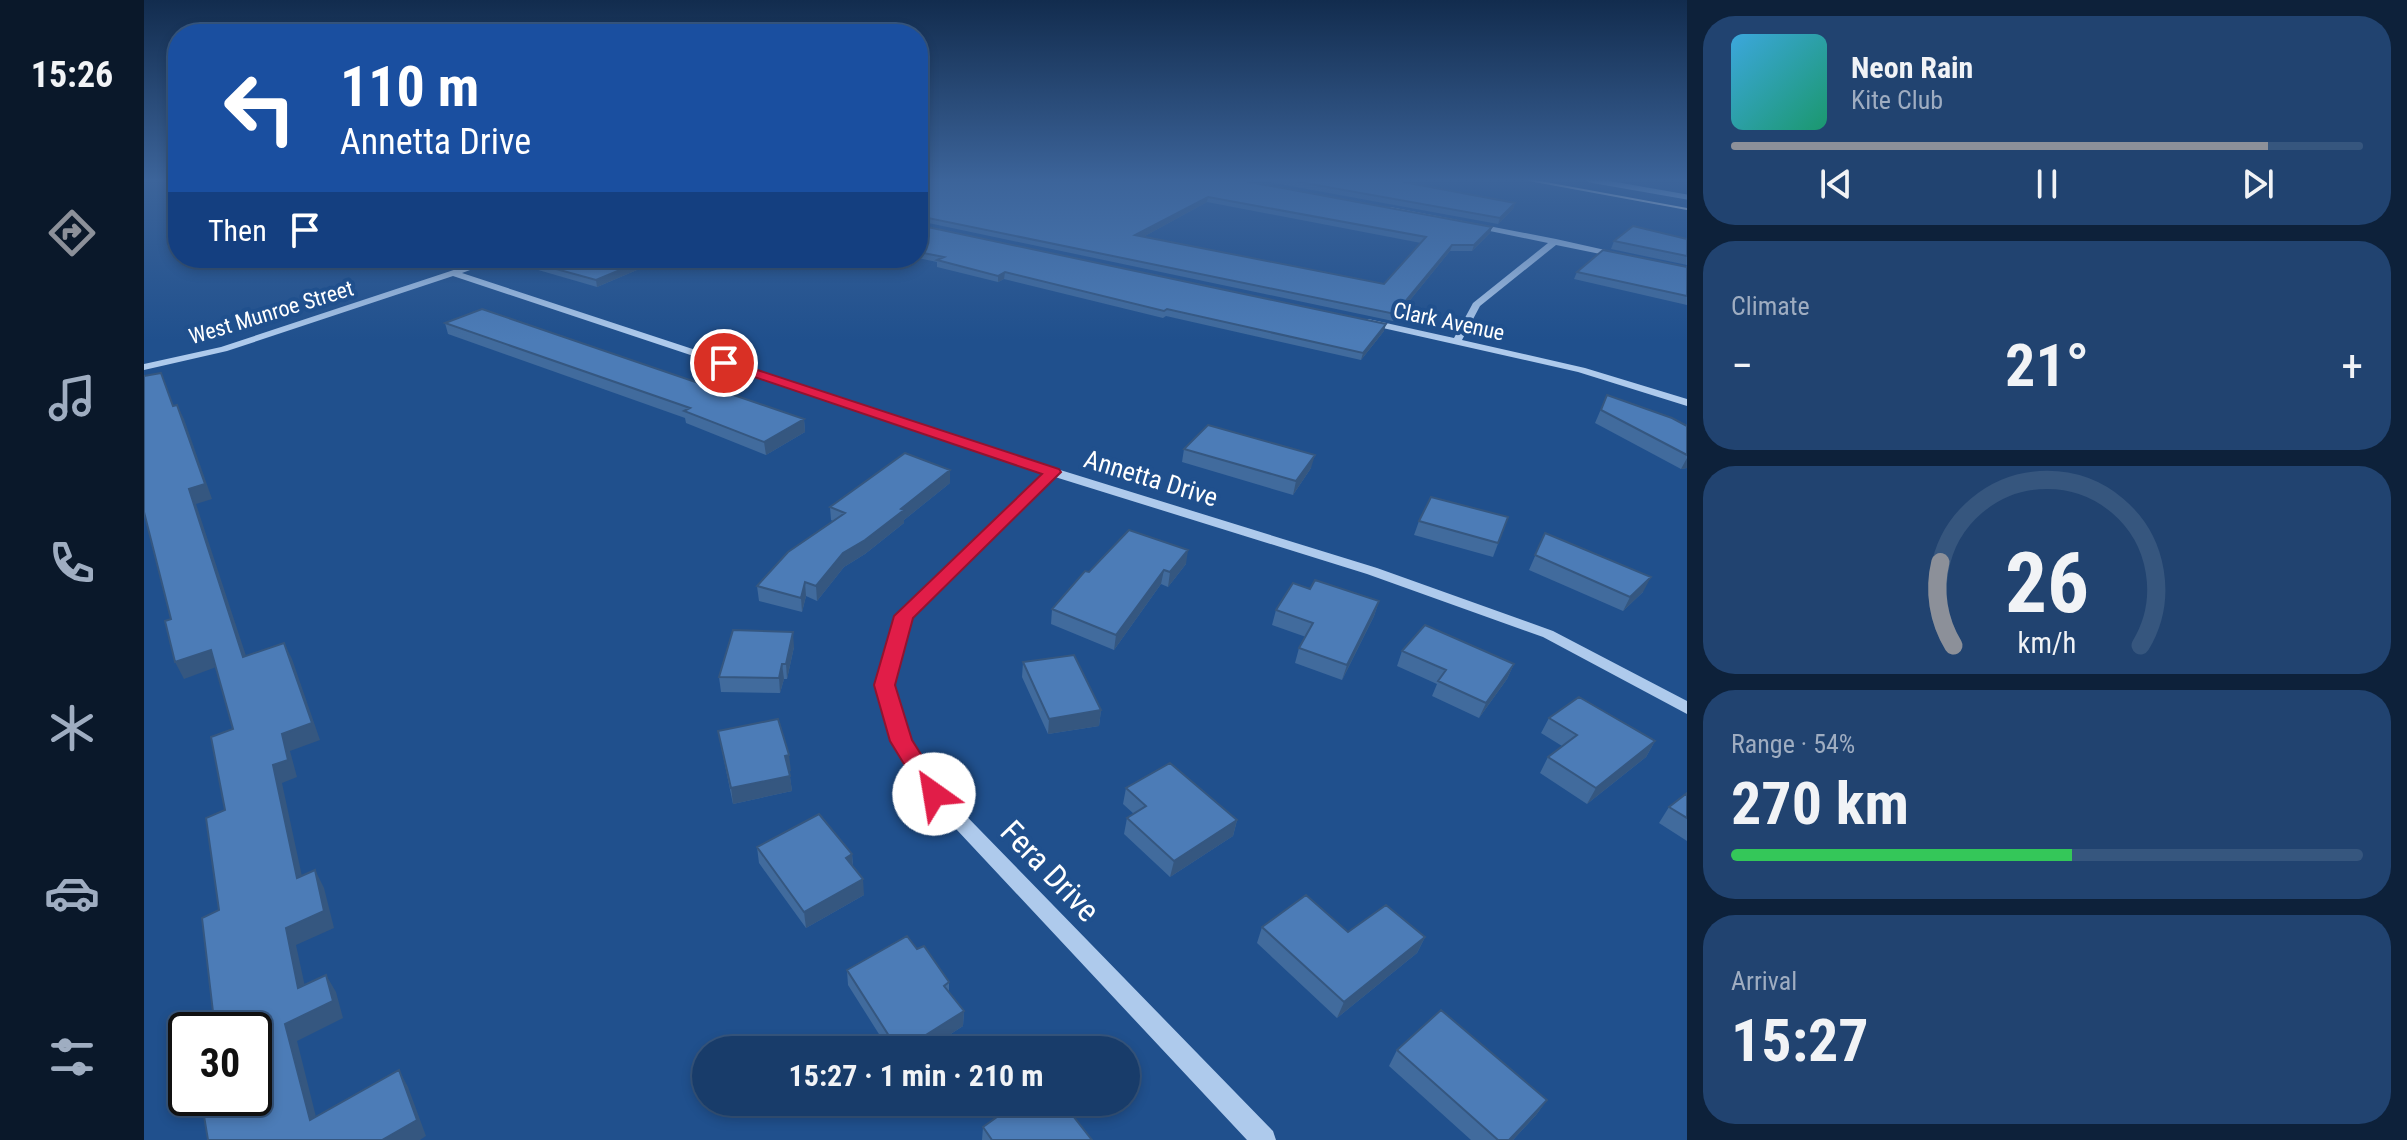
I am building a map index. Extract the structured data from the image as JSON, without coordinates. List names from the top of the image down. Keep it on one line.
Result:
{"streets":{"street":["West Munroe Street","Clark Avenue","Annetta Drive","Fera Drive"]},"crossings":[["West Munroe Street","Annetta Drive"],["Annetta Drive","Fera Drive"]],"page":{"tabs":"15:26","turn":["110 m","Annetta Drive"],"song":["Neon Rain","Kite Club"],"then":"Then","tile":["Climate",["Range · 54%","270 km"],["Arrival","15:27"]],"heat":["−","21°","+"],"limit":"30","trip":"15:27 · 1 min · 210 m","gauge":["26","km/h"]}}
